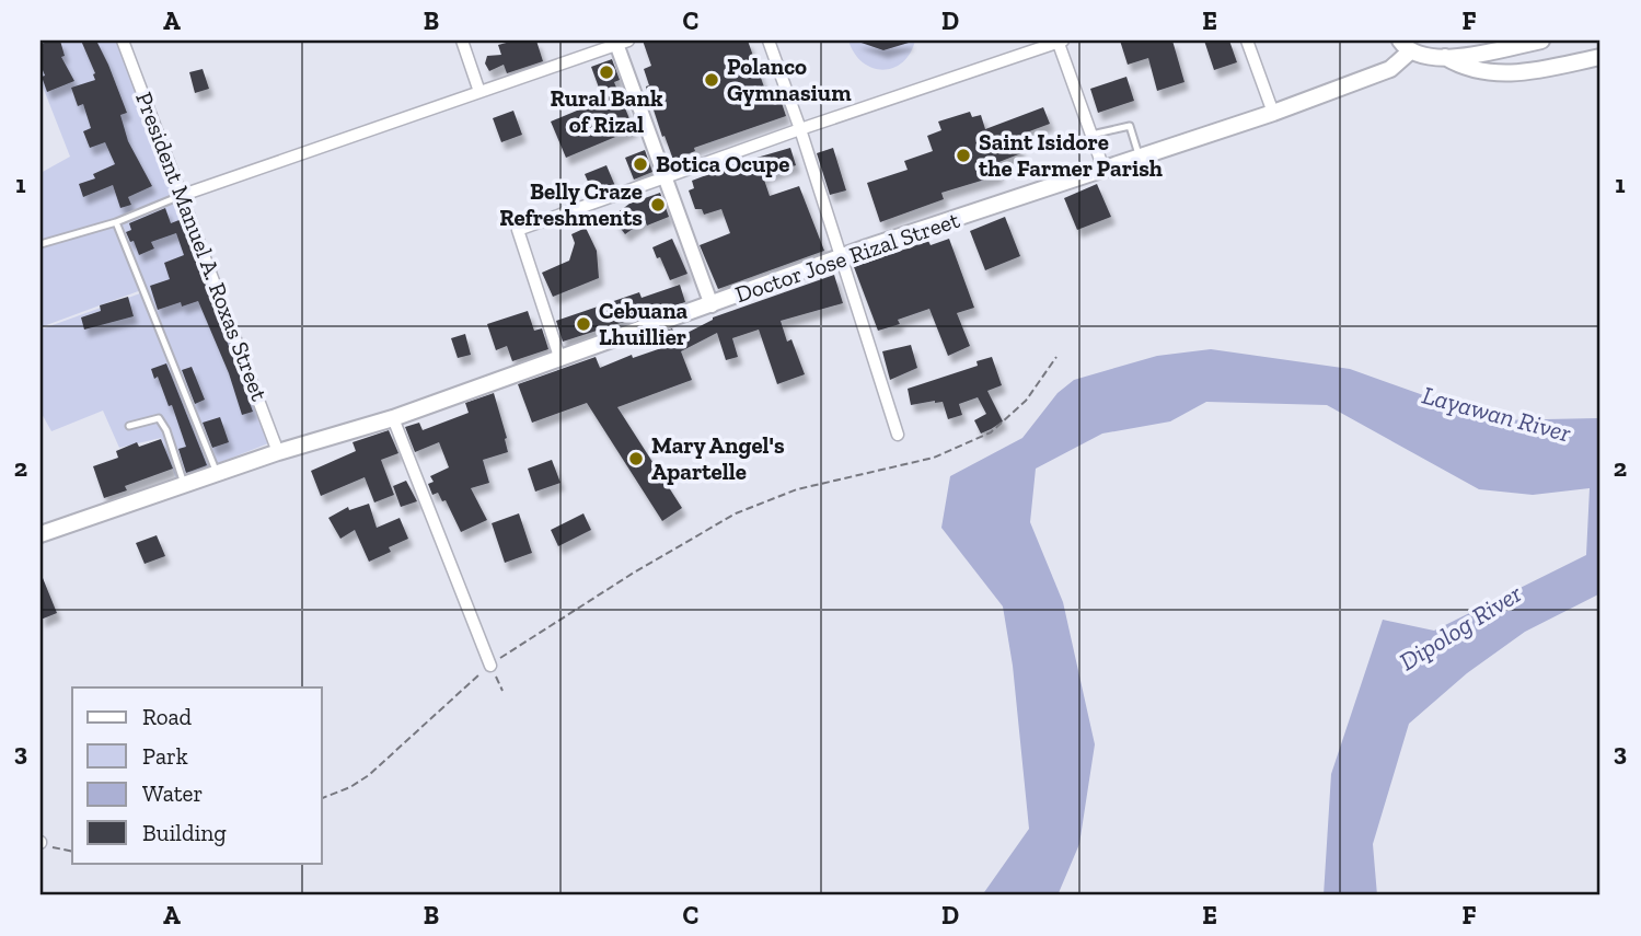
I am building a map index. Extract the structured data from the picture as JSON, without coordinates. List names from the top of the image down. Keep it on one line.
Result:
{"streets":{"main road":["Doctor Jose Rizal Street"],"street":["President Manuel A. Roxas Street"]},"crossings":[["President Manuel A. Roxas Street","Doctor Jose Rizal Street"]],"water":["Layawan River","Dipolog River"],"places":["Rural Bank of Rizal","Polanco Gymnasium","Saint Isidore the Farmer Parish","Botica Ocupe","Belly Craze Refreshments","Cebuana Lhuillier","Mary Angel's Apartelle"],"legend":["Road","Park","Water","Building"],"grid":{"columns":["A","B","C","D","E","F"],"rows":["1","2","3"]}}
